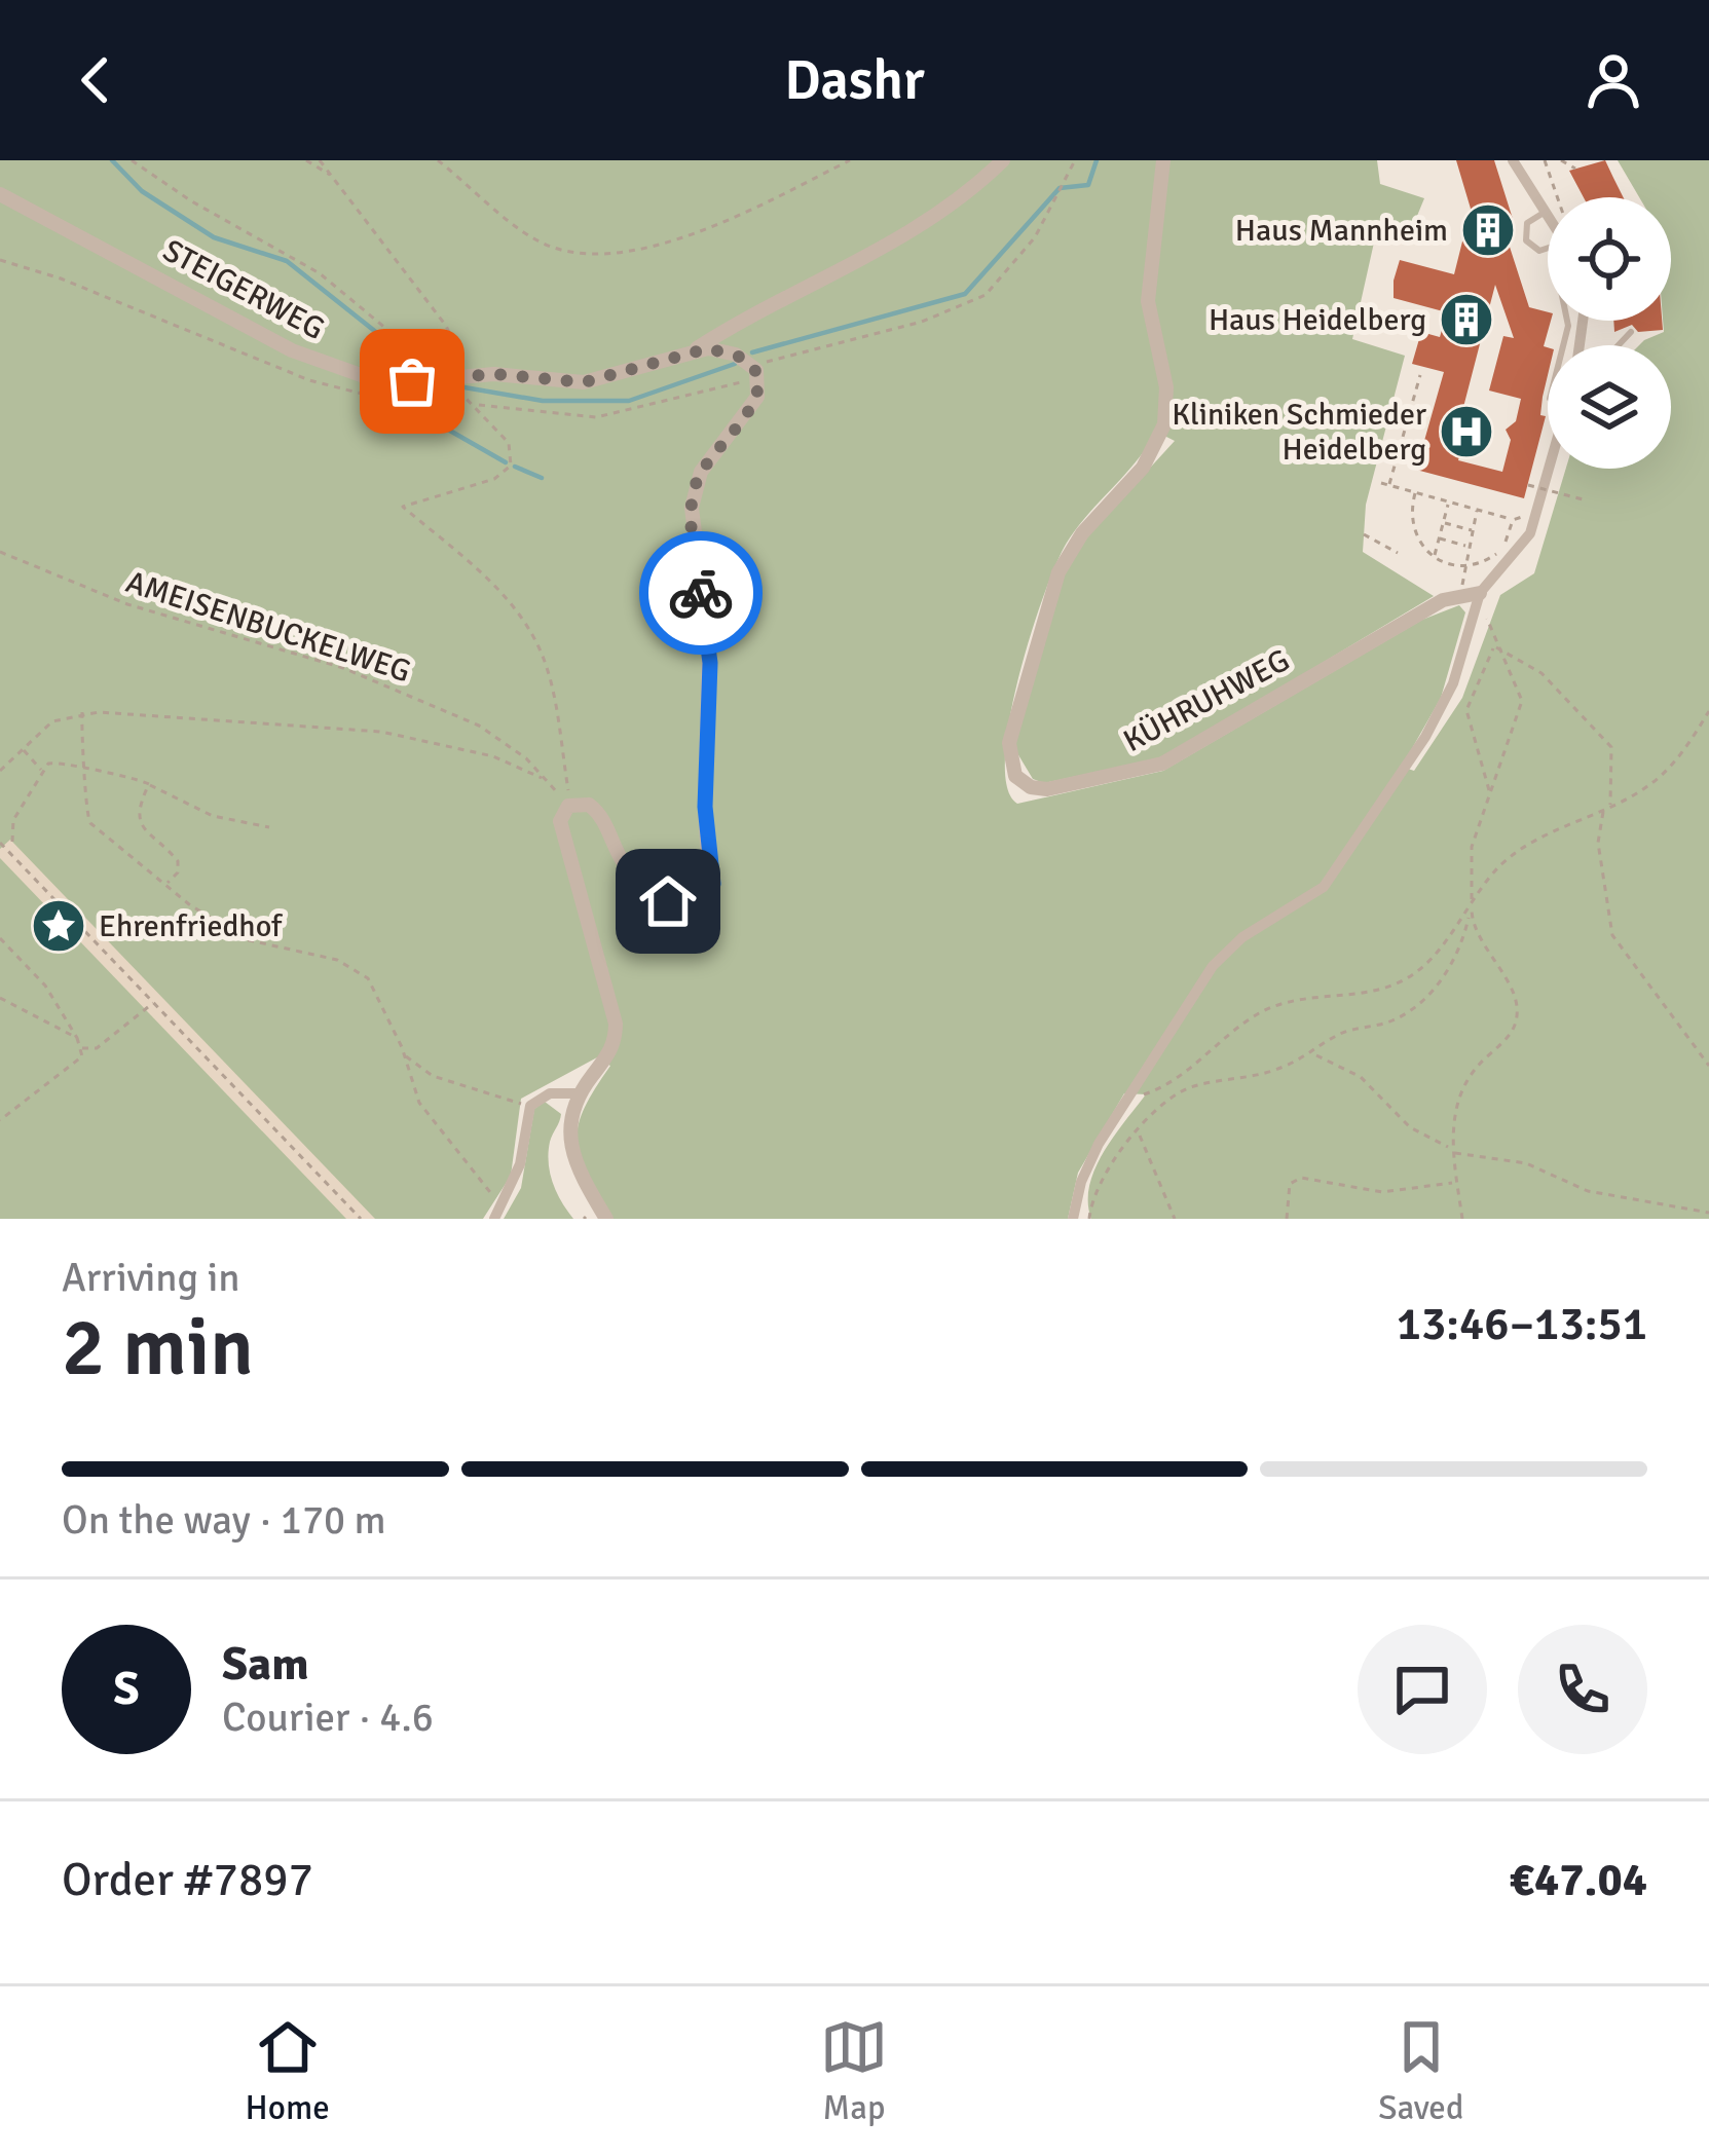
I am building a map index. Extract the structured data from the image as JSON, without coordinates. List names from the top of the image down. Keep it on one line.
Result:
{"streets":{"street":["STEIGERWEG","KÜHRUHWEG"],"path":["AMEISENBUCKELWEG"]},"places":{"building":["Haus Mannheim","Haus Heidelberg"],"hospital":["Kliniken Schmieder Heidelberg"],"place":["Ehrenfriedhof"]},"page":{"header":"Dashr","heading":["2 min","Arriving in","13:46–13:51"],"panel":["Sam","Courier · 4.6","Order #7897","€47.04"],"bar":"On the way · 170 m","round":"S","tabs":["Home","Map","Saved"]}}
